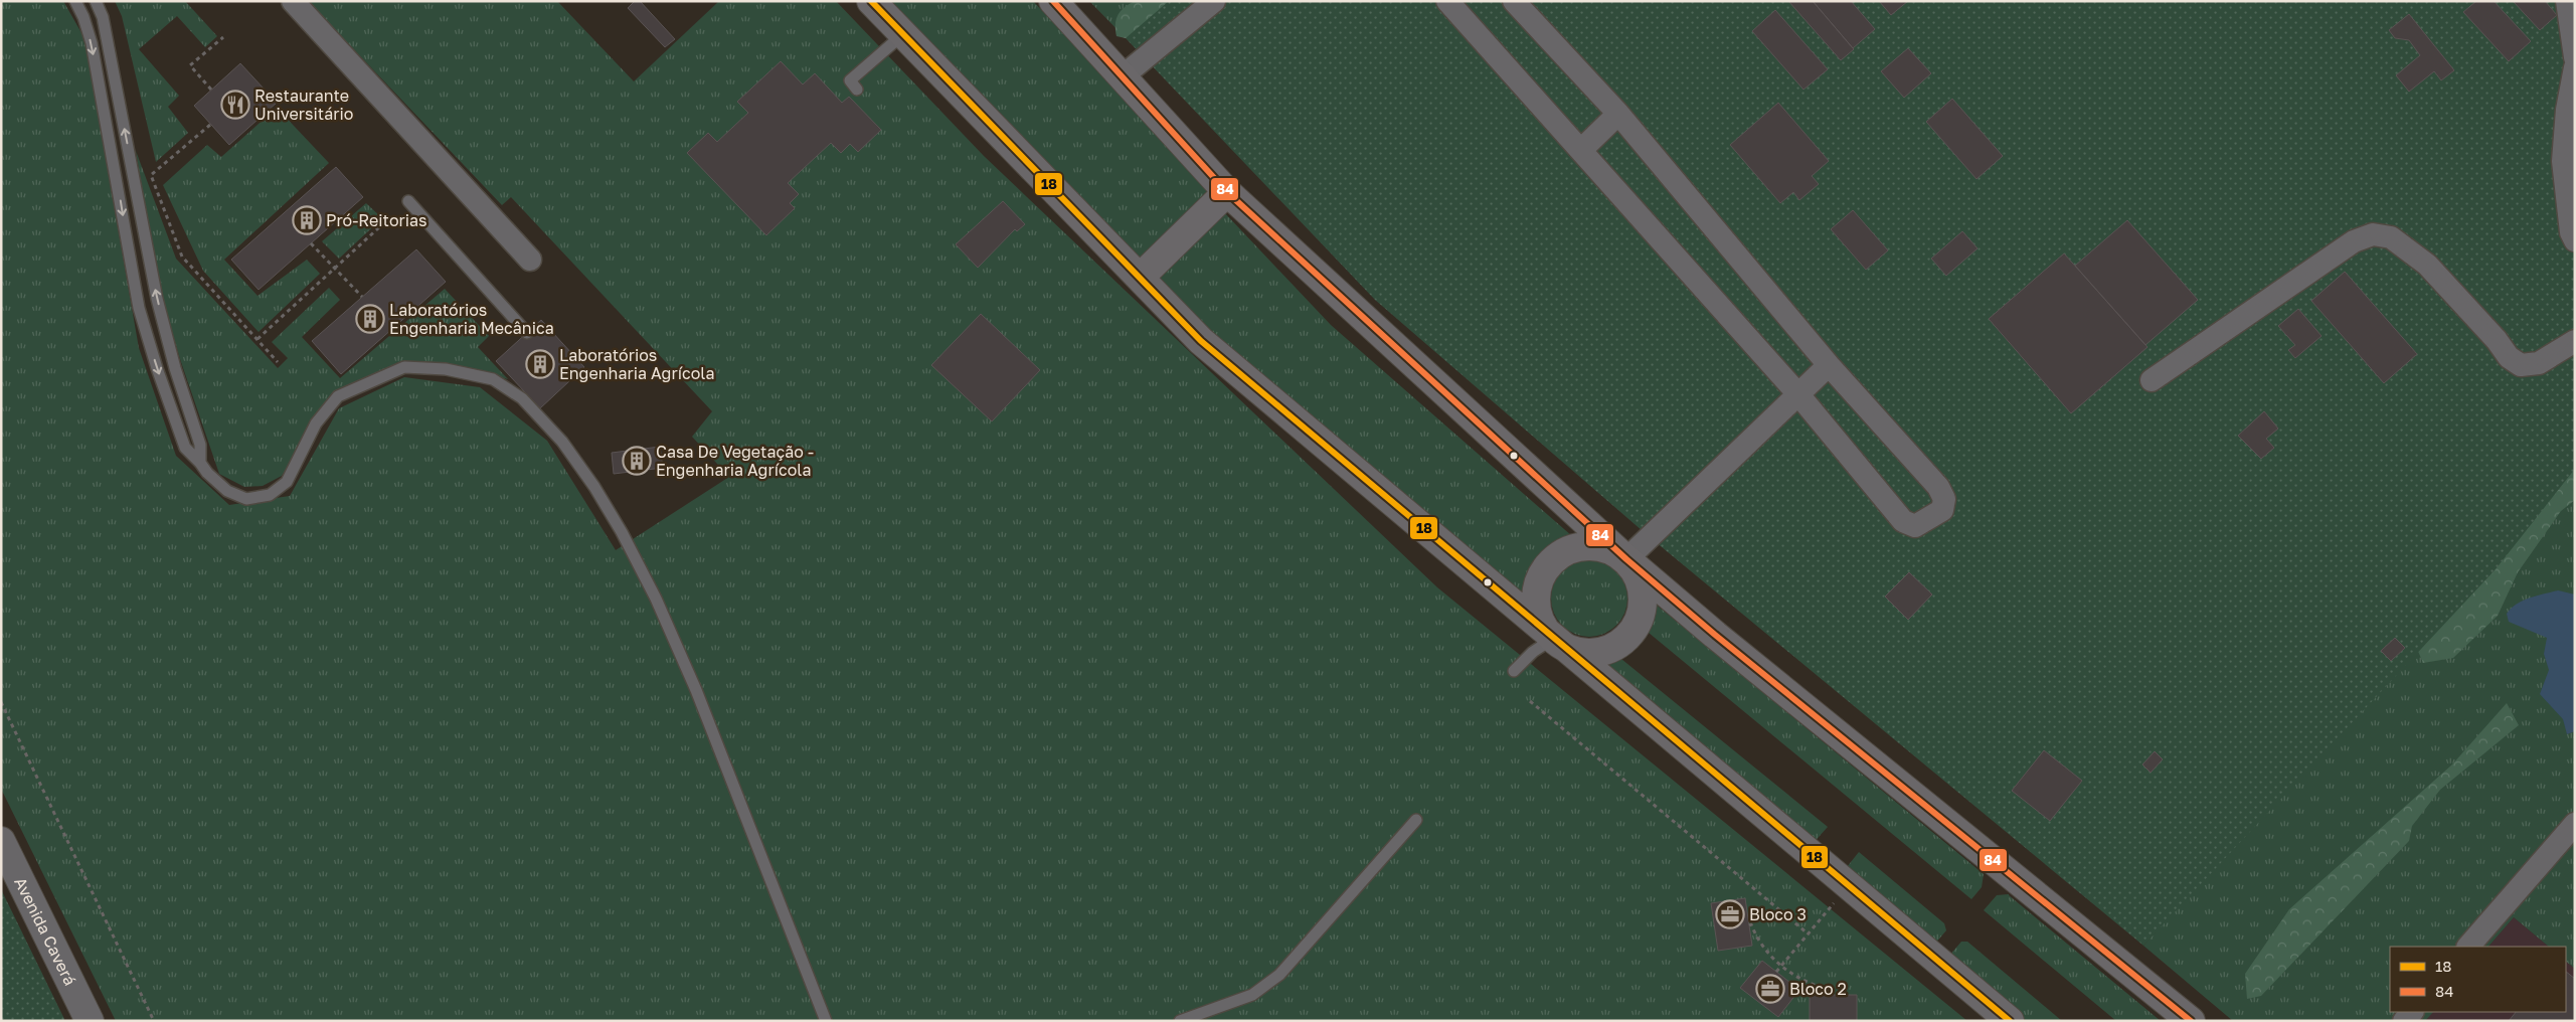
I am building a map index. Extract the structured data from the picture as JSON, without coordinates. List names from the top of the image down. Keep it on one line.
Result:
{"streets":{"street":["Avenida Caverá"]},"places":{"restaurant":["Restaurante Universitário"],"building":["Pró-Reitorias","Laboratórios Engenharia Mecânica","Laboratórios Engenharia Agrícola","Casa De Vegetação - Engenharia Agrícola"],"office":["Bloco 3","Bloco 2"]},"lines":["transit line 18","transit line 84"],"legend":["18","84"]}
